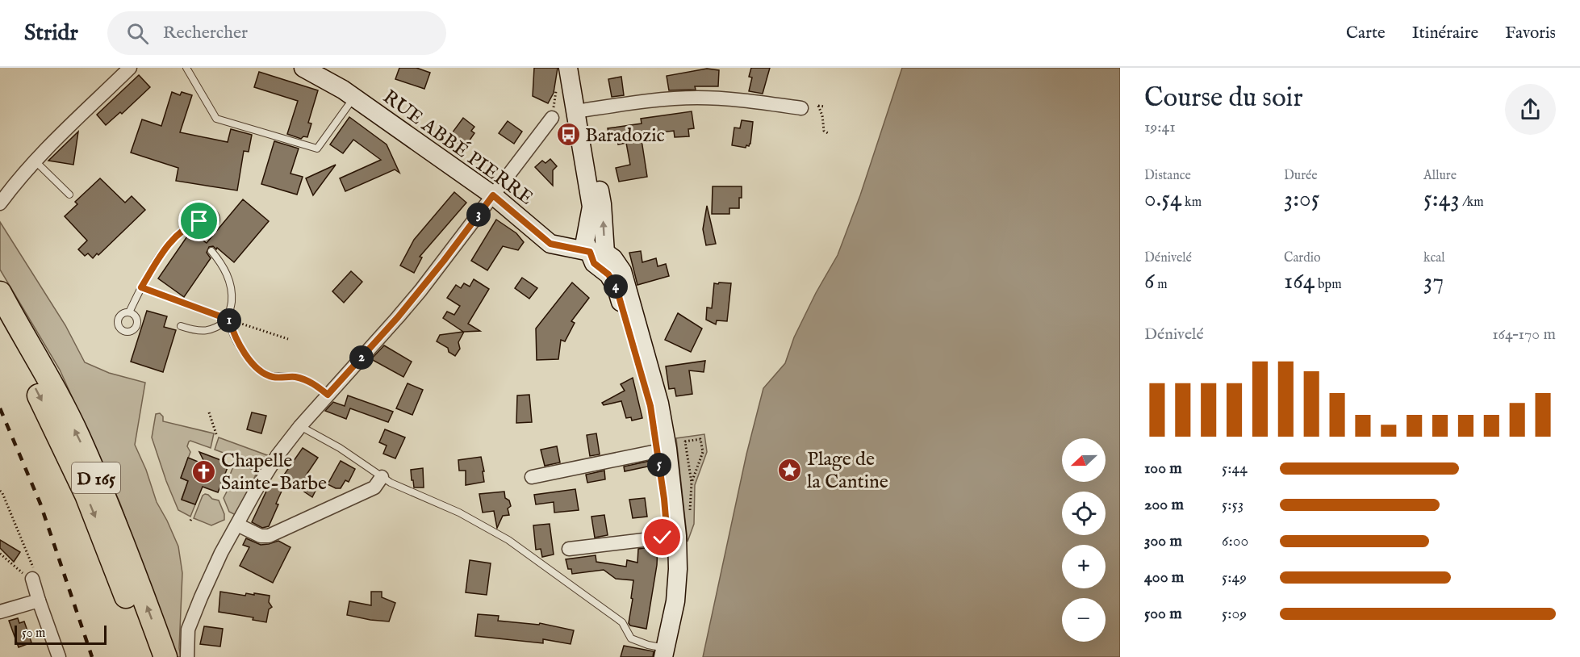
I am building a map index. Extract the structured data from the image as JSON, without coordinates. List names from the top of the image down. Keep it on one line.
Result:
{"streets":{"highway":["D 165"],"street":["RUE ABBÉ PIERRE"]},"places":{"bus stop":["Baradozic"],"place":["Plage de la Cantine"],"church":["Chapelle Sainte-Barbe"]},"scale_bar":"50 m","north":"left","page":{"header":"Stridr","search":"Rechercher","nav":["Carte","Itinéraire","Favoris"],"heading":["Course du soir","19:41"],"stats":[["Distance","0.54 km"],["Durée","3:05"],["Allure","5:43 /km"],["Dénivelé","6 m"],["Cardio","164 bpm"],["kcal","37"]],"pins":["3","4","1","2","5"],"chart":["Dénivelé","164–170 m"],"map_buttons":["+","−"],"list":[{"name":"100 m","note":"5:44"},{"name":"200 m","note":"5:53"},{"name":"300 m","note":"6:00"},{"name":"400 m","note":"5:49"},{"name":"500 m","note":"5:09"}],"scale":"50 m"}}
